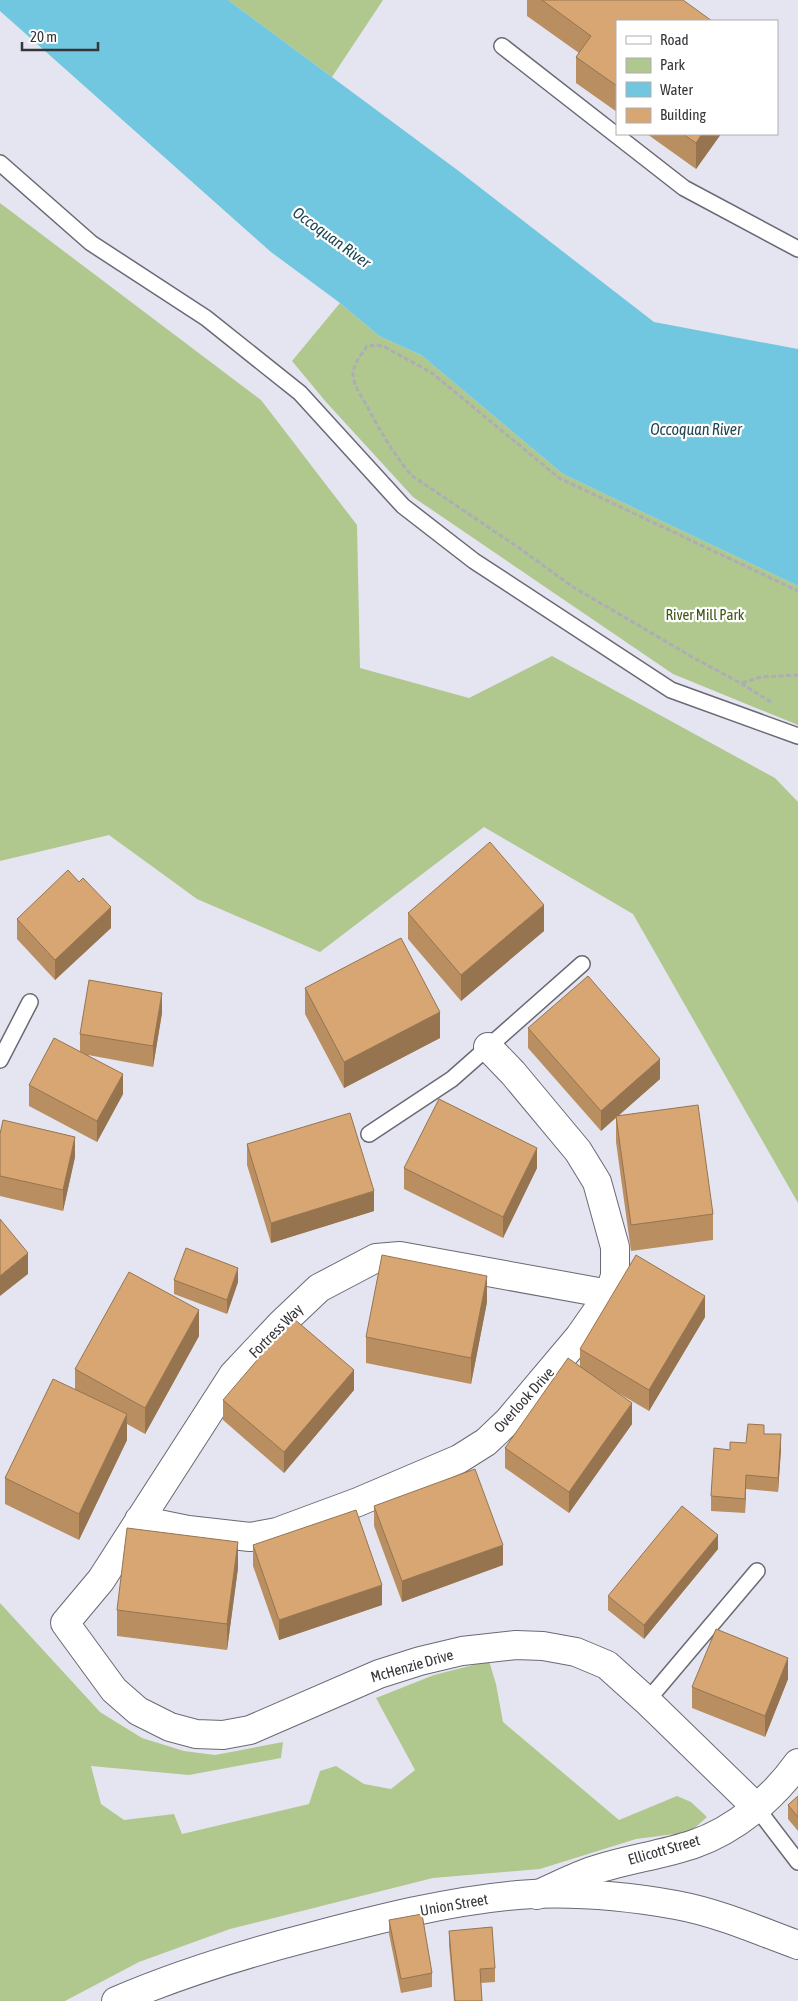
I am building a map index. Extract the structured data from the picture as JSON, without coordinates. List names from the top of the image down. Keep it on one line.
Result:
{"streets":{"street":["Fortress Way","Overlook Drive","McHenzie Drive","Ellicott Street","Union Street"]},"crossings":[["Fortress Way","Overlook Drive"],["Fortress Way","McHenzie Drive"],["McHenzie Drive","Ellicott Street"],["Ellicott Street","Union Street"]],"water":["Occoquan River"],"parks":["River Mill Park"],"legend":["Road","Park","Water","Building"],"scale_bar":"20 m"}
